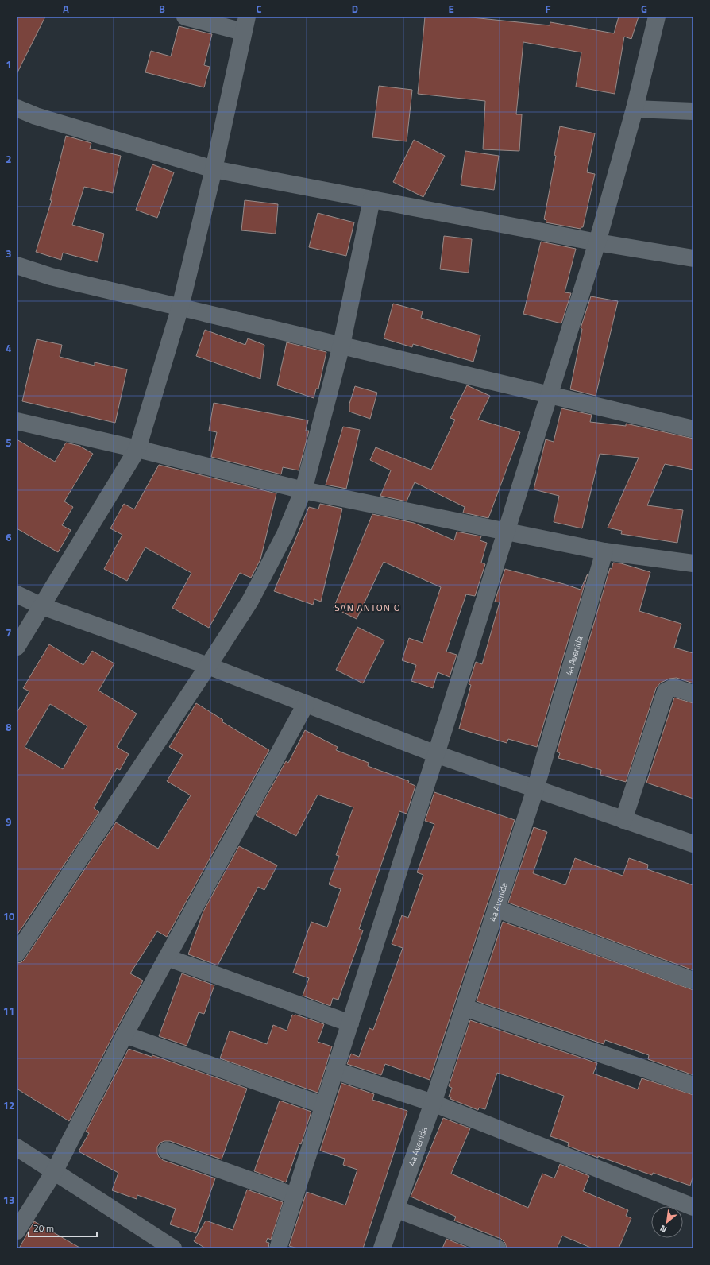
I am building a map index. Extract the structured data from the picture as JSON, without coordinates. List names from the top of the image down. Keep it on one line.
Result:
{"streets":{"street":["4a Avenida"]},"districts":["SAN ANTONIO"],"scale_bar":"20 m","north":"bottom left","grid":{"columns":["A","B","C","D","E","F","G"],"rows":["1","2","3","4","5","6","7","8","9","10","11","12","13"]}}
